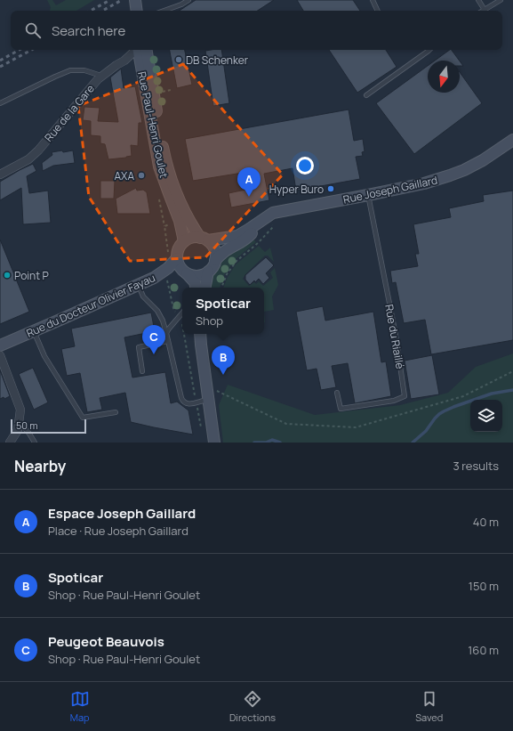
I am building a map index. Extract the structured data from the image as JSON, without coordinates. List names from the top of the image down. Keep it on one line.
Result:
{"streets":{"main road":["Rue Paul-Henri Goulet","Rue Joseph Gaillard","Rue du Docteur Olivier Fayau"],"street":["Rue de la Gare"],"lane":["Rue du Riaillé"]},"crossings":[["Rue Paul-Henri Goulet","Rue Joseph Gaillard"],["Rue Paul-Henri Goulet","Rue du Docteur Olivier Fayau"],["Rue Joseph Gaillard","Rue du Docteur Olivier Fayau"],["Rue Joseph Gaillard","Rue du Riaillé"]],"places":["DB Schenker","AXA","Hyper Buro","Point P"],"scale_bar":"50 m","north":"bottom","page":{"search":"Search here","pins":["A","C","B"],"popup":["Spoticar","Shop"],"scale":"50 m","heading":["Nearby","3 results"],"list":[{"mark":"A","name":"Espace Joseph Gaillard","note":"Place · Rue Joseph Gaillard","value":"40 m"},{"mark":"B","name":"Spoticar","note":"Shop · Rue Paul-Henri Goulet","value":"150 m"},{"mark":"C","name":"Peugeot Beauvois","note":"Shop · Rue Paul-Henri Goulet","value":"160 m"}],"nav":["Map","Directions","Saved"]}}
